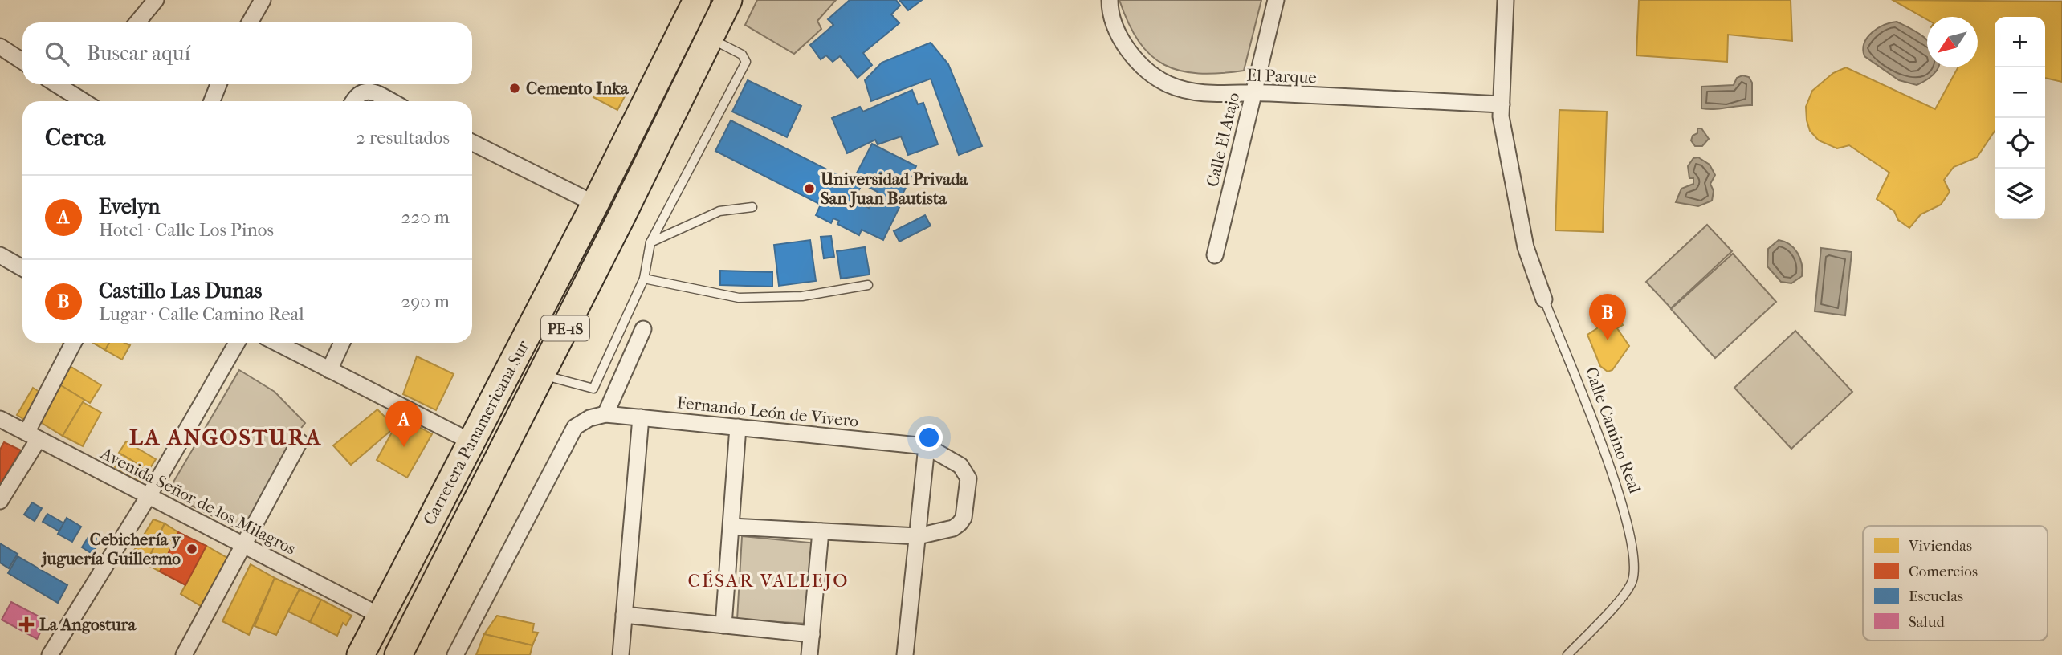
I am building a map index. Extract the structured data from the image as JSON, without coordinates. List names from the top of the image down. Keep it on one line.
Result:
{"streets":{"highway":["PE-1S","Carretera Panamericana Sur"],"street":["El Parque","Calle El Atajo","Fernando León de Vivero","Calle Camino Real","Avenida Señor de los Milagros"]},"crossings":[["El Parque","Calle El Atajo"],["El Parque","Calle Camino Real"],["Carretera Panamericana Sur","Avenida Señor de los Milagros"]],"districts":["LA ANGOSTURA","CÉSAR VALLEJO"],"places":{"other":["Cemento Inka","Universidad Privada San Juan Bautista","Cebichería y juguería Guillermo"],"health":["La Angostura"]},"legend":["Viviendas","Comercios","Escuelas","Salud"],"north":"bottom left","page":{"map_buttons":["+","−"],"search":"Buscar aquí","heading":["Cerca","2 resultados"],"list":[{"mark":"A","name":"Evelyn","note":"Hotel · Calle Los Pinos","value":"220 m"},{"mark":"B","name":"Castillo Las Dunas","note":"Lugar · Calle Camino Real","value":"290 m"}],"pins":["B","A"]}}
